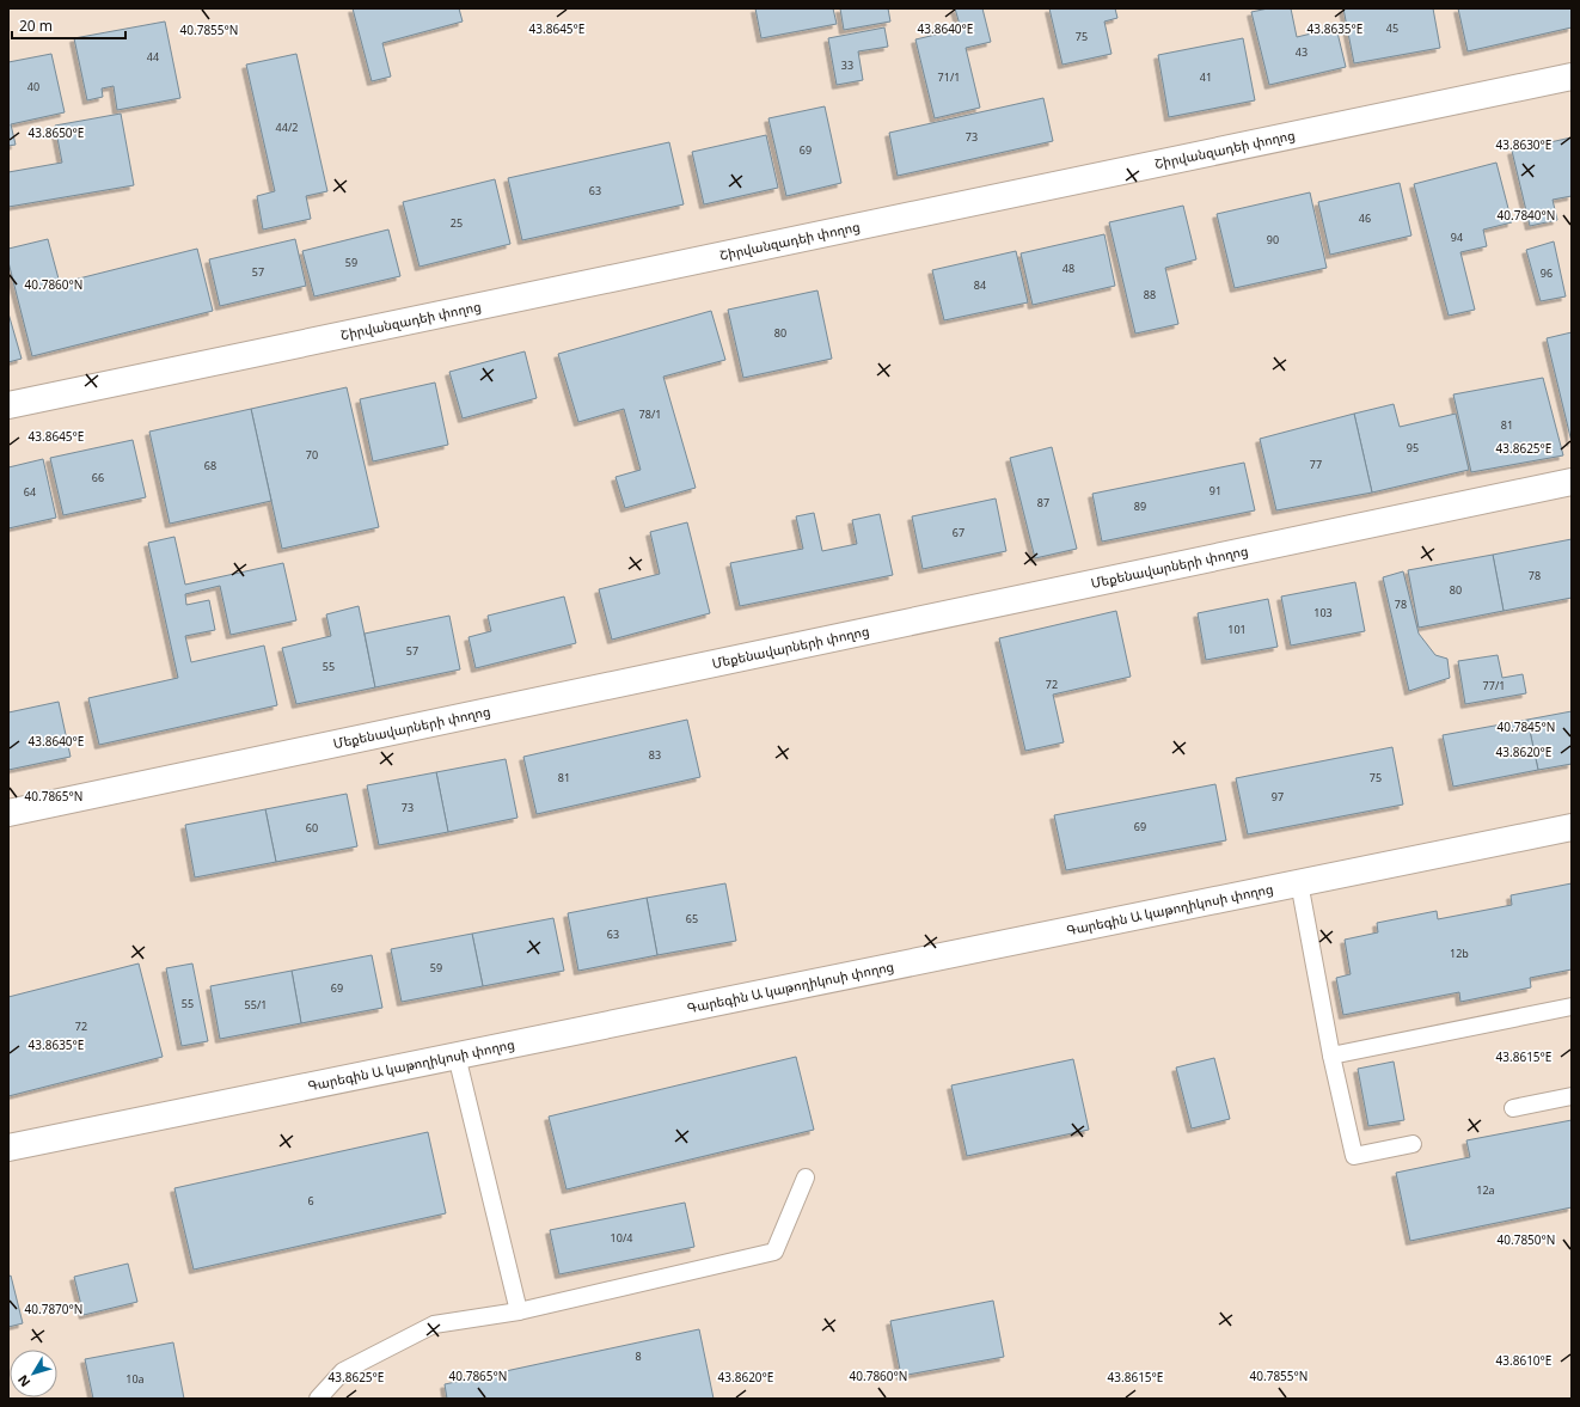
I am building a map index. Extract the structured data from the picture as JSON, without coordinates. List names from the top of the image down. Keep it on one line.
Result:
{"streets":{"street":["Շիրվանզադեի փողոց","Մեքենավարների փողոց","Գարեգին Ա կաթողիկոսի փողոց"]},"house_numbers":["45","75","43","44","33","71/1","41","40","44/2","73","69","63","46","25","94","90","59","48","57","96","84","88","80","78/1","81","95","70","77","68","66","91","64","87","89","67","78","80","78","103","101","57","55","72","77/1","83","81","75","97","73","69","60","65","63","12b","59","69","55","55/1","72","12a","6","10/4","8","10a"],"scale_bar":"20 m","north":"bottom left","coordinates":["43.8645°E","43.8640°E","43.8635°E","40.7855°N","43.8650°E","43.8630°E","40.7840°N","40.7860°N","43.8625°E","40.7845°N","43.8620°E","40.7865°N","43.8615°E","40.7850°N","40.7870°N","43.8610°E"]}
